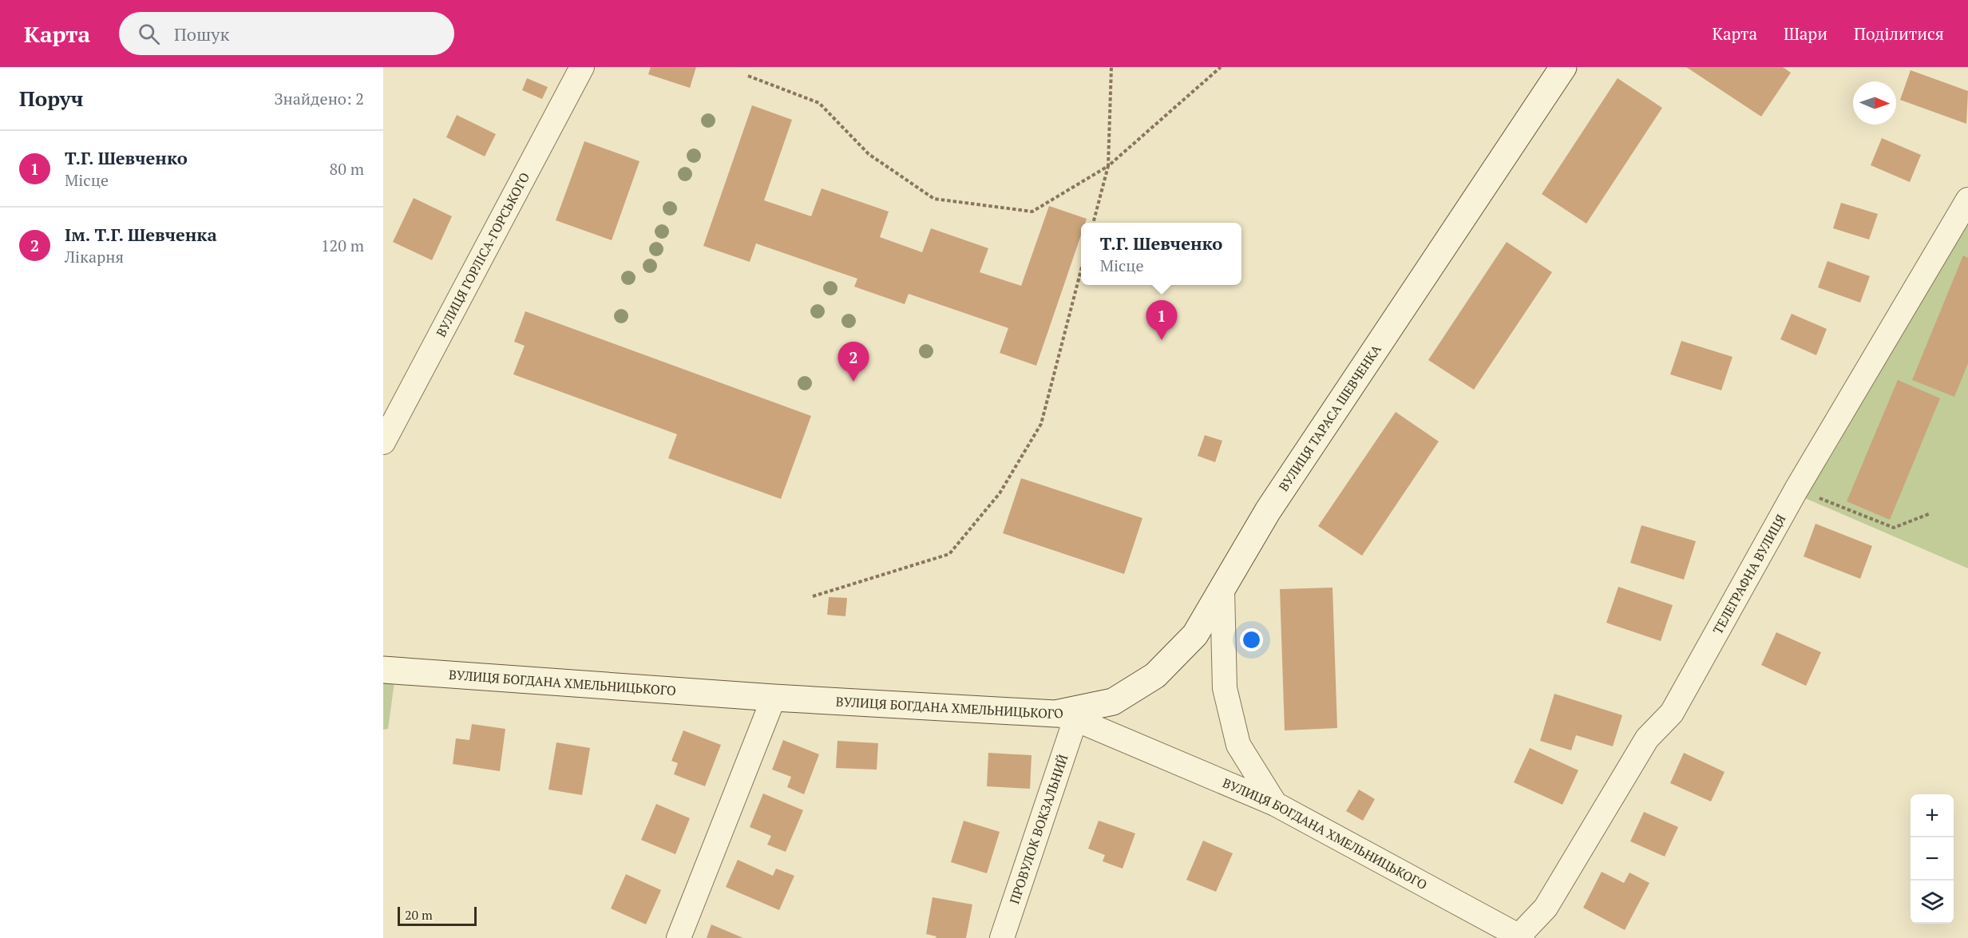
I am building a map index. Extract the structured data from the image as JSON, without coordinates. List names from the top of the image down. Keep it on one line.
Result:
{"streets":{"main road":["ВУЛИЦЯ ТАРАСА ШЕВЧЕНКА","ВУЛИЦЯ БОГДАНА ХМЕЛЬНИЦЬКОГО"],"street":["ВУЛИЦЯ ГОРЛІСА-ГОРСЬКОГО","ТЕЛЕГРАФНА ВУЛИЦЯ","ПРОВУЛОК ВОКЗАЛЬНИЙ"]},"crossings":[["ВУЛИЦЯ ТАРАСА ШЕВЧЕНКА","ВУЛИЦЯ БОГДАНА ХМЕЛЬНИЦЬКОГО"],["ВУЛИЦЯ ТАРАСА ШЕВЧЕНКА","ПРОВУЛОК ВОКЗАЛЬНИЙ"],["ТЕЛЕГРАФНА ВУЛИЦЯ","ВУЛИЦЯ БОГДАНА ХМЕЛЬНИЦЬКОГО"],["ВУЛИЦЯ БОГДАНА ХМЕЛЬНИЦЬКОГО","ПРОВУЛОК ВОКЗАЛЬНИЙ"]],"scale_bar":"20 m","north":"right","page":{"header":"Карта","search":"Пошук","nav":["Карта","Шари","Поділитися"],"heading":["Поруч","Знайдено: 2"],"list":[{"mark":"1","name":"Т.Г. Шевченко","note":"Місце","value":"80 m"},{"mark":"2","name":"Ім. Т.Г. Шевченка","note":"Лікарня","value":"120 m"}],"popup":["Т.Г. Шевченко","Місце"],"pins":["1","2"],"map_buttons":["+","−"],"scale":"20 m"}}
